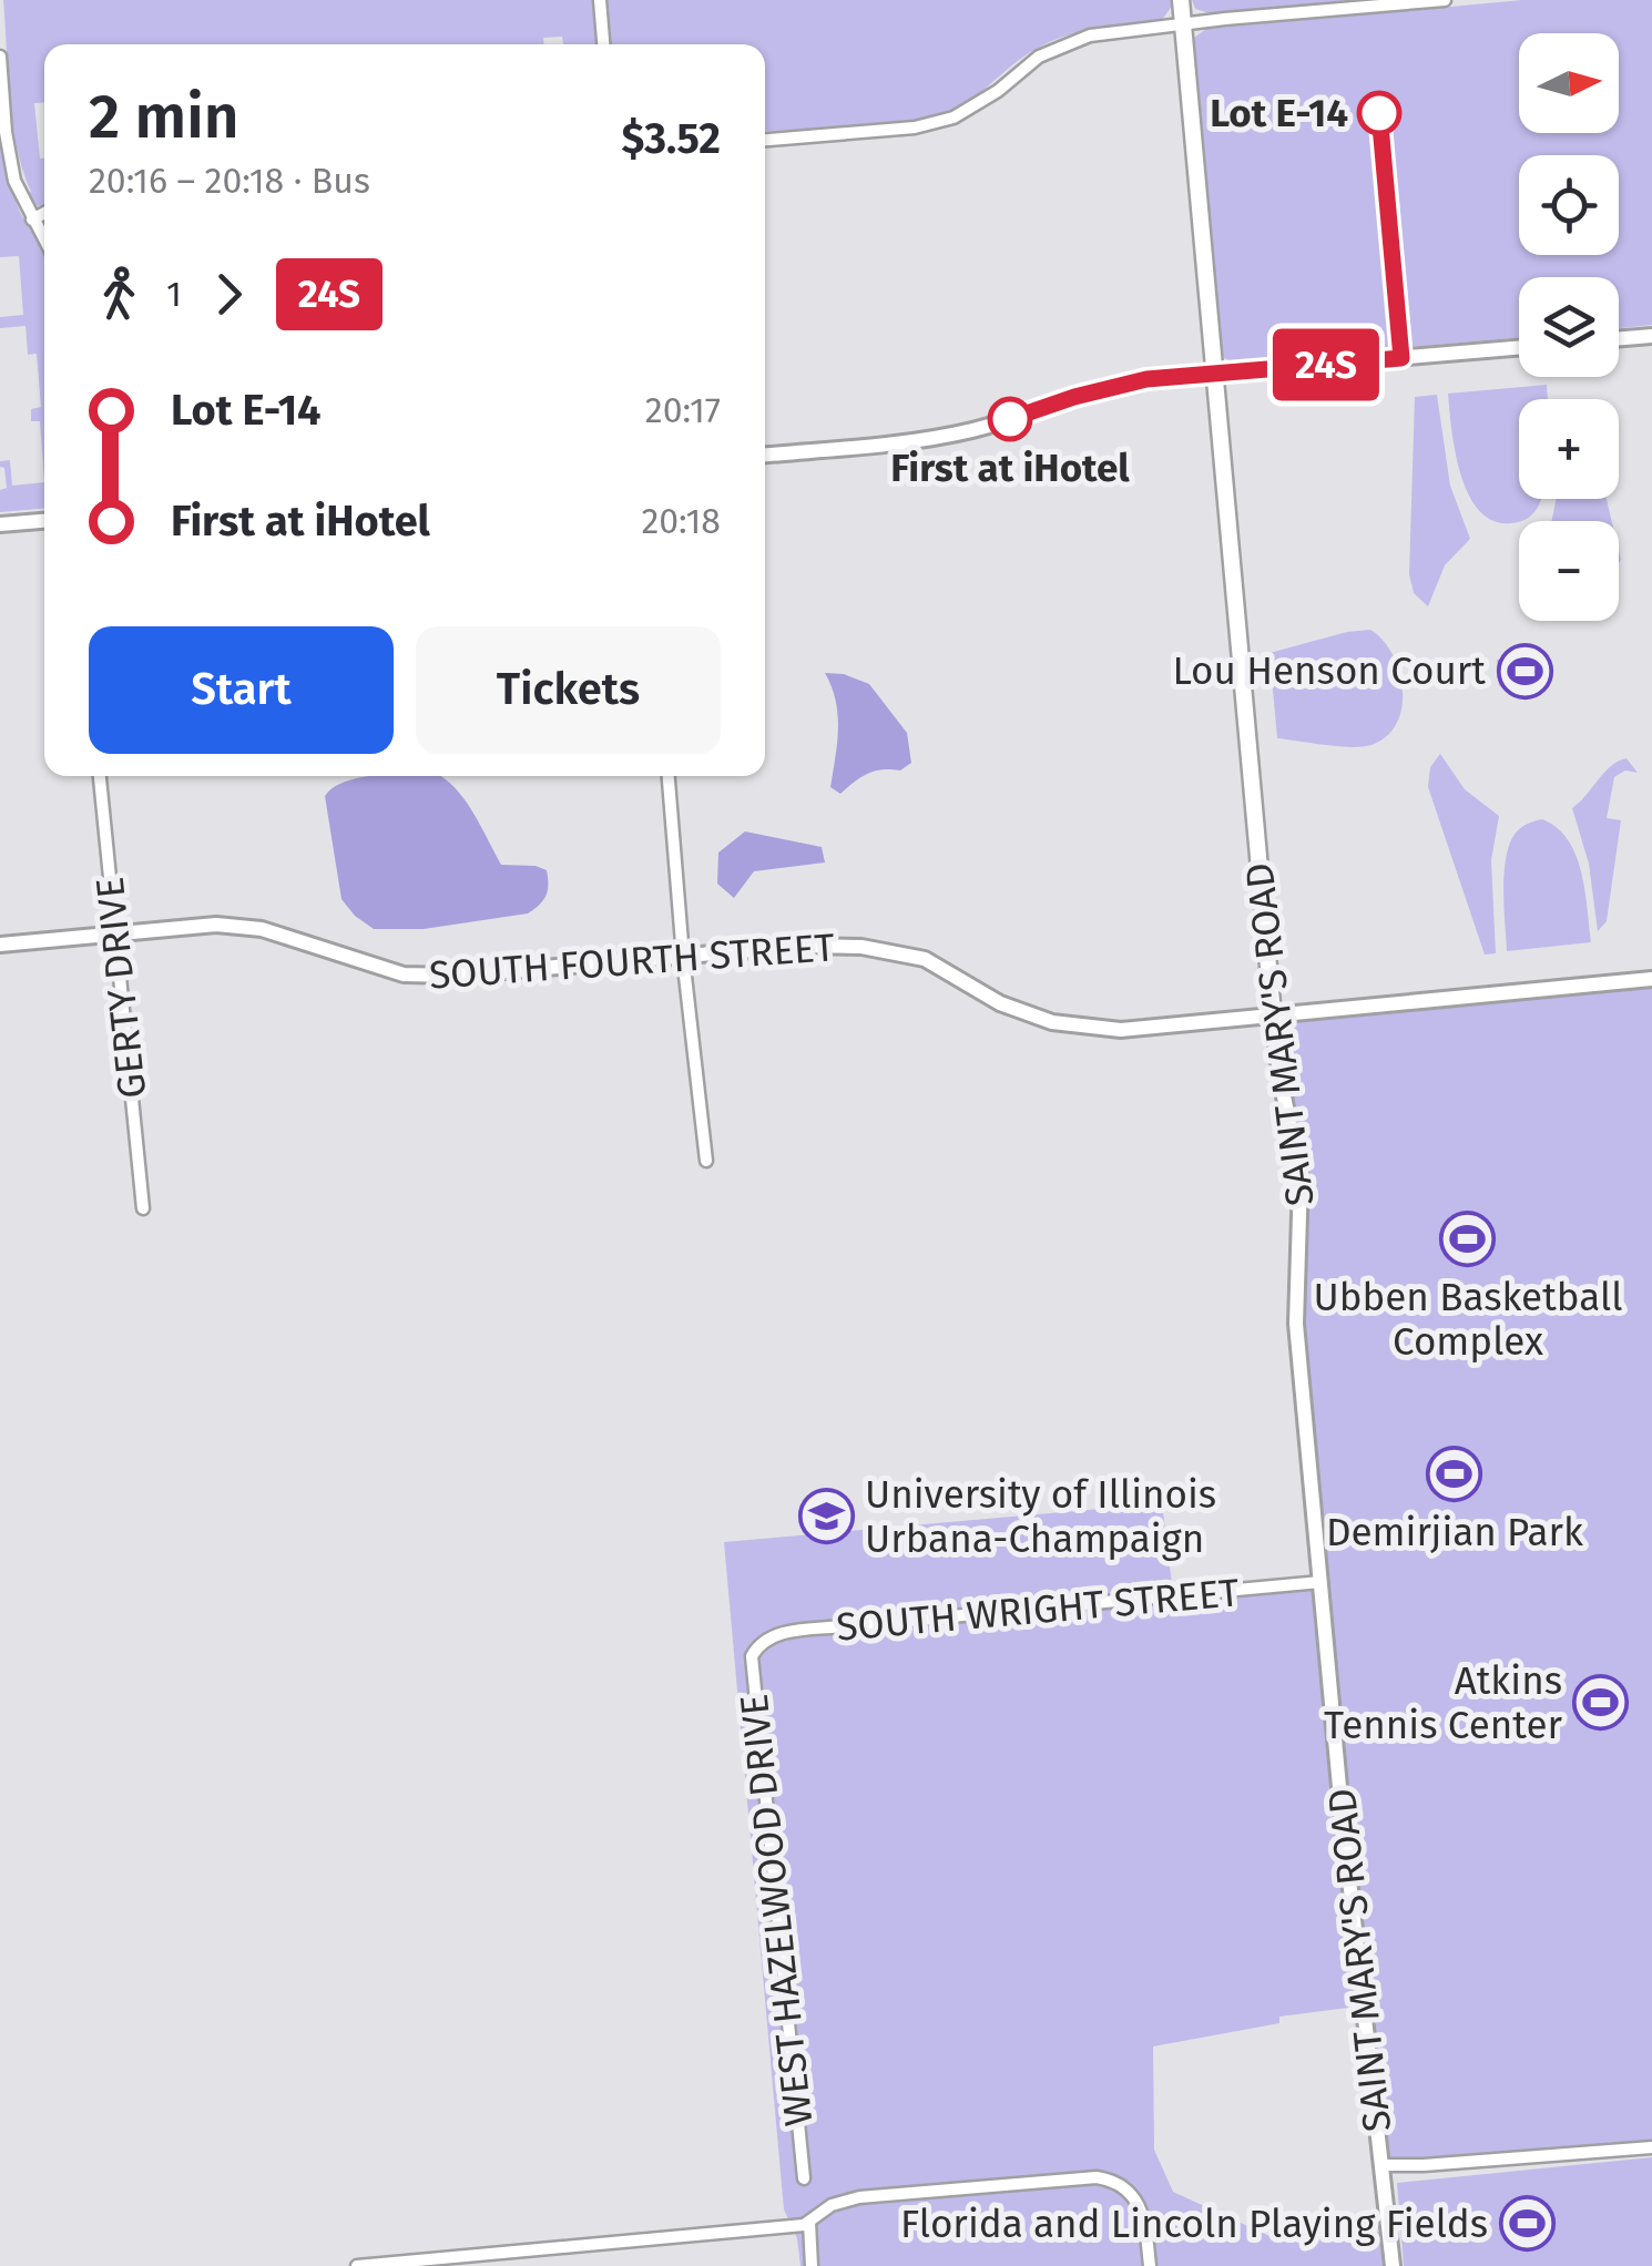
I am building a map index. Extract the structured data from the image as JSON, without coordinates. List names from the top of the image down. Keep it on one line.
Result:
{"streets":{"main road":["SAINT MARY'S ROAD"],"street":["SOUTH FOURTH STREET","GERTY DRIVE","SOUTH WRIGHT STREET","WEST HAZELWOOD DRIVE"]},"crossings":[["SOUTH FOURTH STREET","GERTY DRIVE"],["SOUTH FOURTH STREET","SAINT MARY'S ROAD"],["SAINT MARY'S ROAD","SOUTH WRIGHT STREET"],["SOUTH WRIGHT STREET","WEST HAZELWOOD DRIVE"]],"places":{"other":["Lot E-14","First at iHotel"],"sports":["Lou Henson Court","Ubben Basketball Complex","Demirjian Park","Atkins Tennis Center","Florida and Lincoln Playing Fields"],"school or university":["University of Illinois Urbana-Champaign"]},"lines":["bus line 24S"],"north":"right","page":{"on_map":"24S","map_buttons":["+","−"],"heading":["2 min","20:16 – 20:18 · Bus","$3.52"],"legs":["1","24S"],"list":[{"name":"Lot E-14","value":"20:17"},{"name":"First at iHotel","value":"20:18"}],"buttons":["Start","Tickets"]}}
